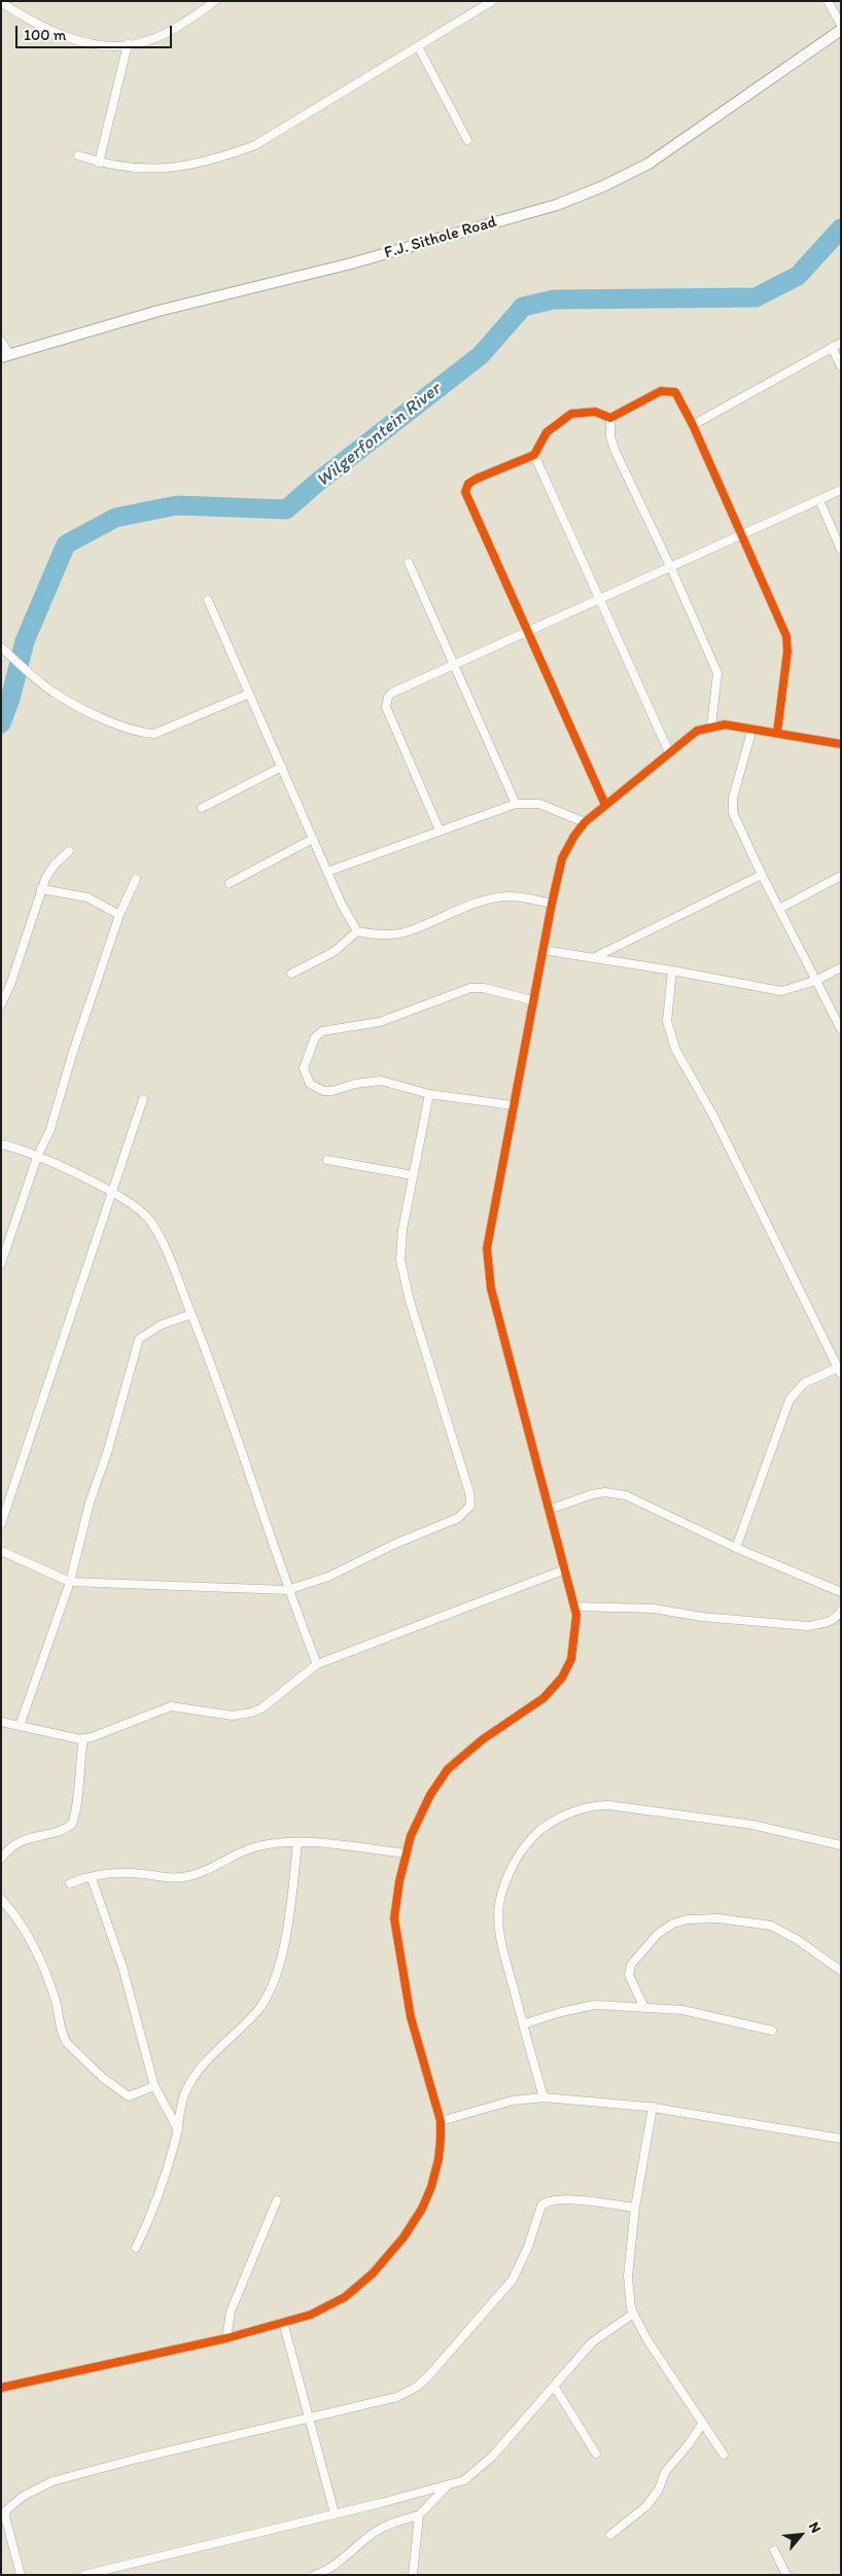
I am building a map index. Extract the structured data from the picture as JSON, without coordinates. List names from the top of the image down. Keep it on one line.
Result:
{"streets":{"street":["F.J. Sithole Road"]},"water":["Wilgerfontein River"],"scale_bar":"100 m","north":"top right"}
